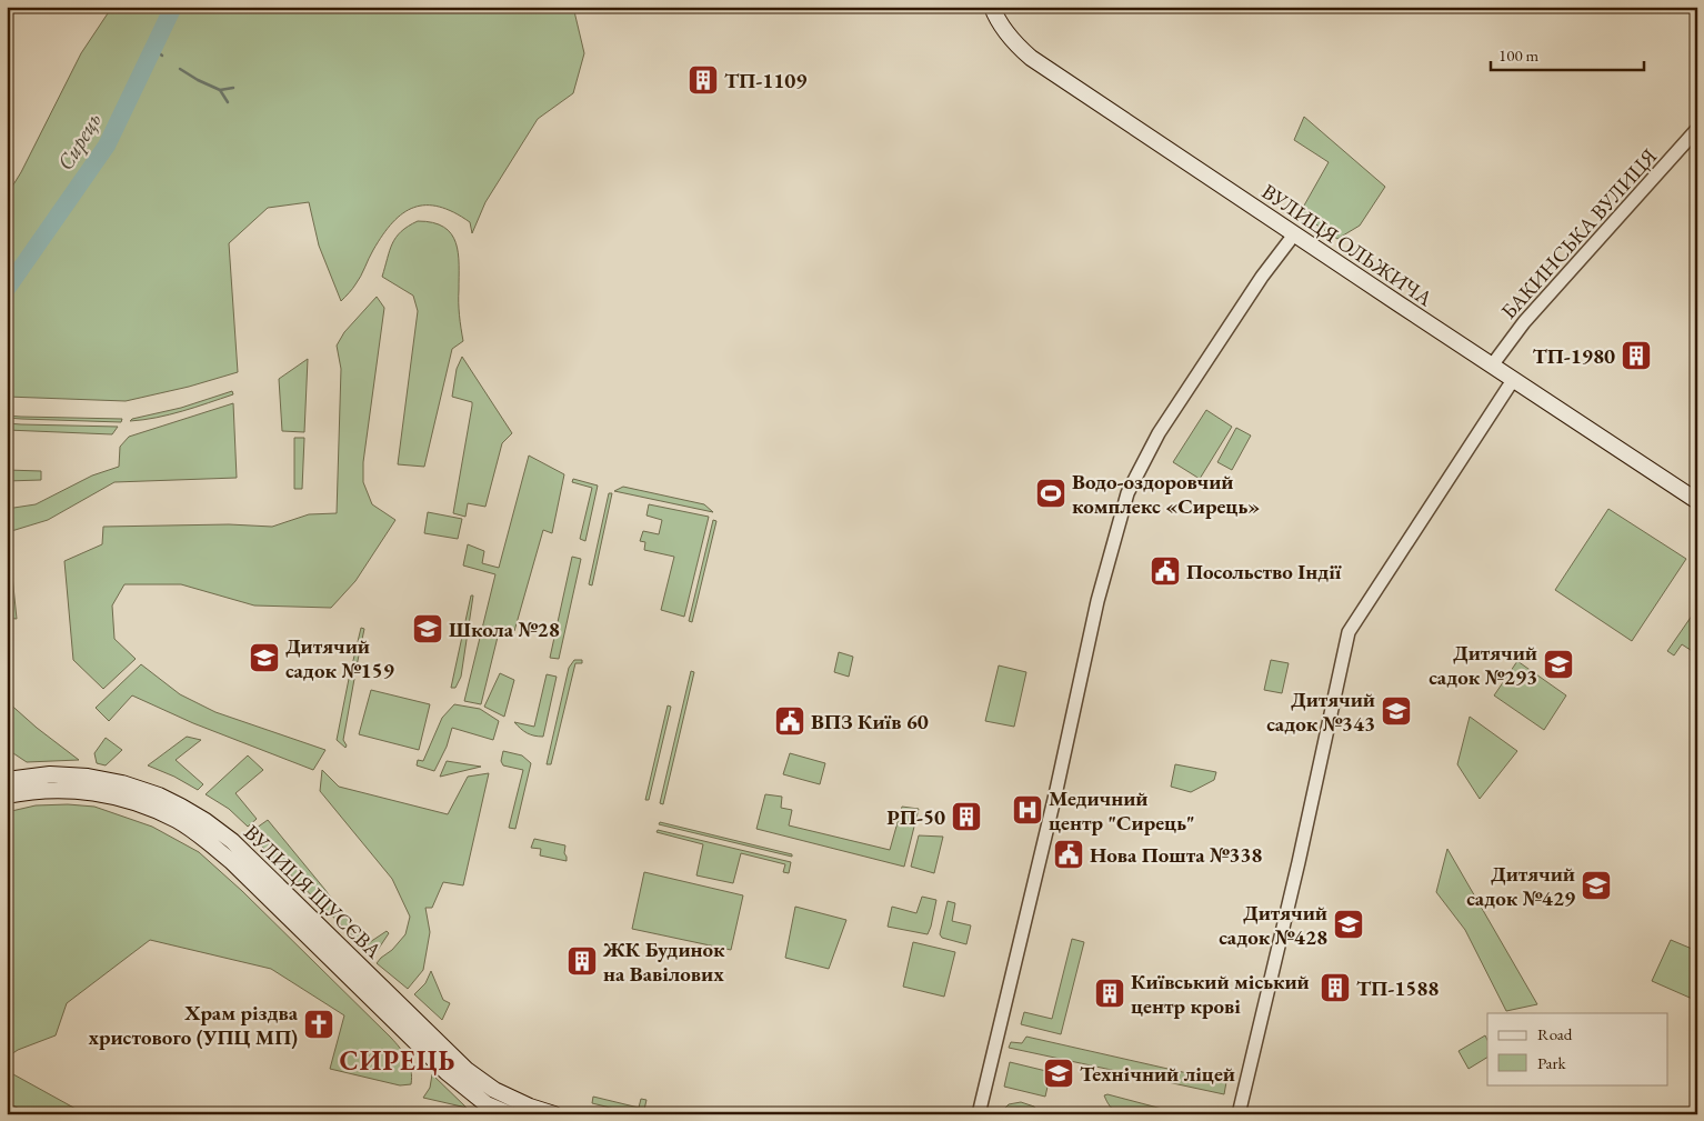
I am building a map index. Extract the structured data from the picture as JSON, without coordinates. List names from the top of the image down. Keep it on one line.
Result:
{"streets":{"main road":["ВУЛИЦЯ ОЛЬЖИЧА","ВУЛИЦЯ ЩУСЄВА"],"street":["БАКИНСЬКА ВУЛИЦЯ"]},"crossings":[["БАКИНСЬКА ВУЛИЦЯ","ВУЛИЦЯ ОЛЬЖИЧА"]],"districts":["СИРЕЦЬ"],"water":["Сирець"],"places":{"building":["ТП-1109","ТП-1980","РП-50","ЖК Будинок на Вавілових","ТП-1588","Київський міський центр крові"],"sports":["Водо-оздоровчий комплекс «Сирець»"],"public building":["Посольство Індії","ВПЗ Київ 60","Нова Пошта №338"],"school or university":["Школа №28","Дитячий садок №159","Дитячий садок №293","Дитячий садок №343","Дитячий садок №429","Дитячий садок №428","Технічний ліцей"],"hospital":["Медичний центр \"Сирець\""],"church":["Храм різдва христового (УПЦ МП)"]},"legend":["Road","Park"],"scale_bar":"100 m"}
